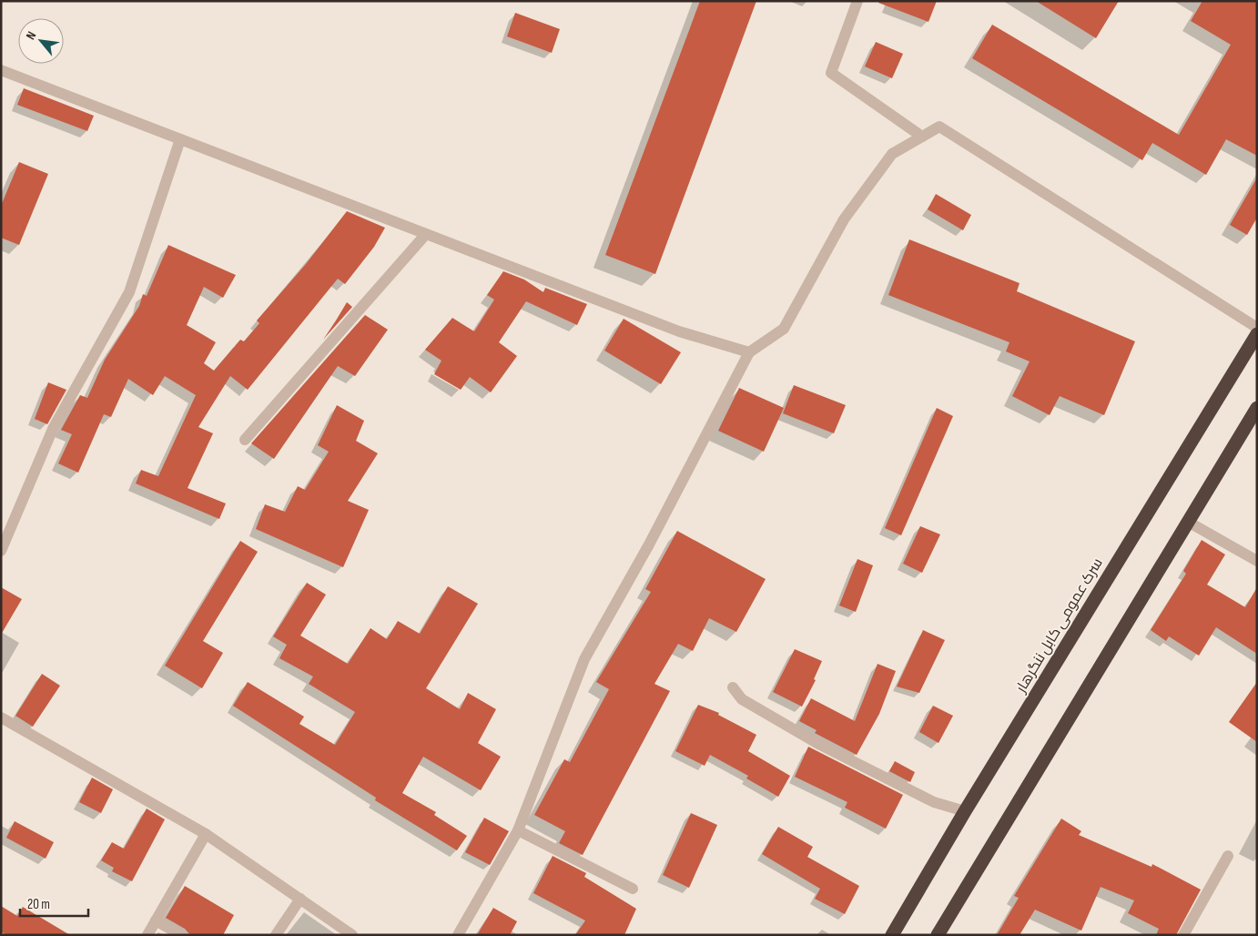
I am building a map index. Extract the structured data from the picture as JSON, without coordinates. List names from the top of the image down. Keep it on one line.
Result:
{"streets":{"highway":["سرک عمومی کابل ننگرهار"]},"scale_bar":"20 m","north":"top left"}
